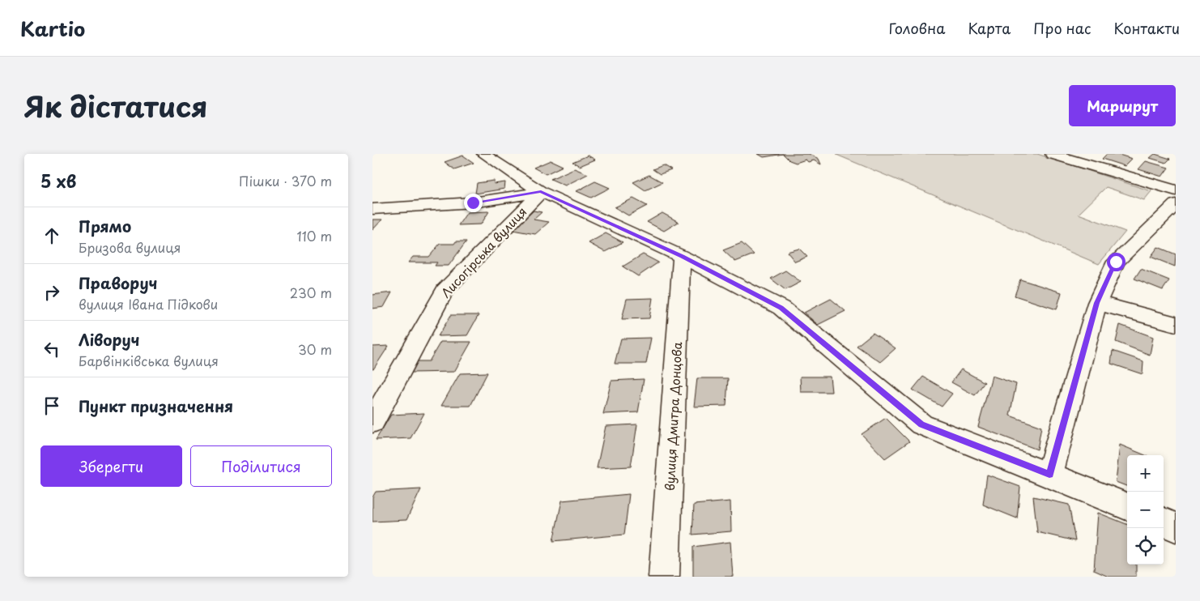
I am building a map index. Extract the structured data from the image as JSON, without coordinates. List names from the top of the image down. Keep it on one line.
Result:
{"streets":{"street":["Лисогірська вулиця","вулиця Дмитра Донцова"]},"page":{"header":"Kartio","nav":["Головна","Карта","Про нас","Контакти"],"title":"Як дістатися","buttons":["Маршрут",["Зберегти","Поділитися"]],"heading":["5 хв","Пішки · 370 m"],"list":[["Прямо","Бризова вулиця","110 m"],["Праворуч","вулиця Івана Підкови","230 m"],["Ліворуч","Барвінківська вулиця","30 m"],"Пункт призначення"],"map_buttons":["+","−"]}}
